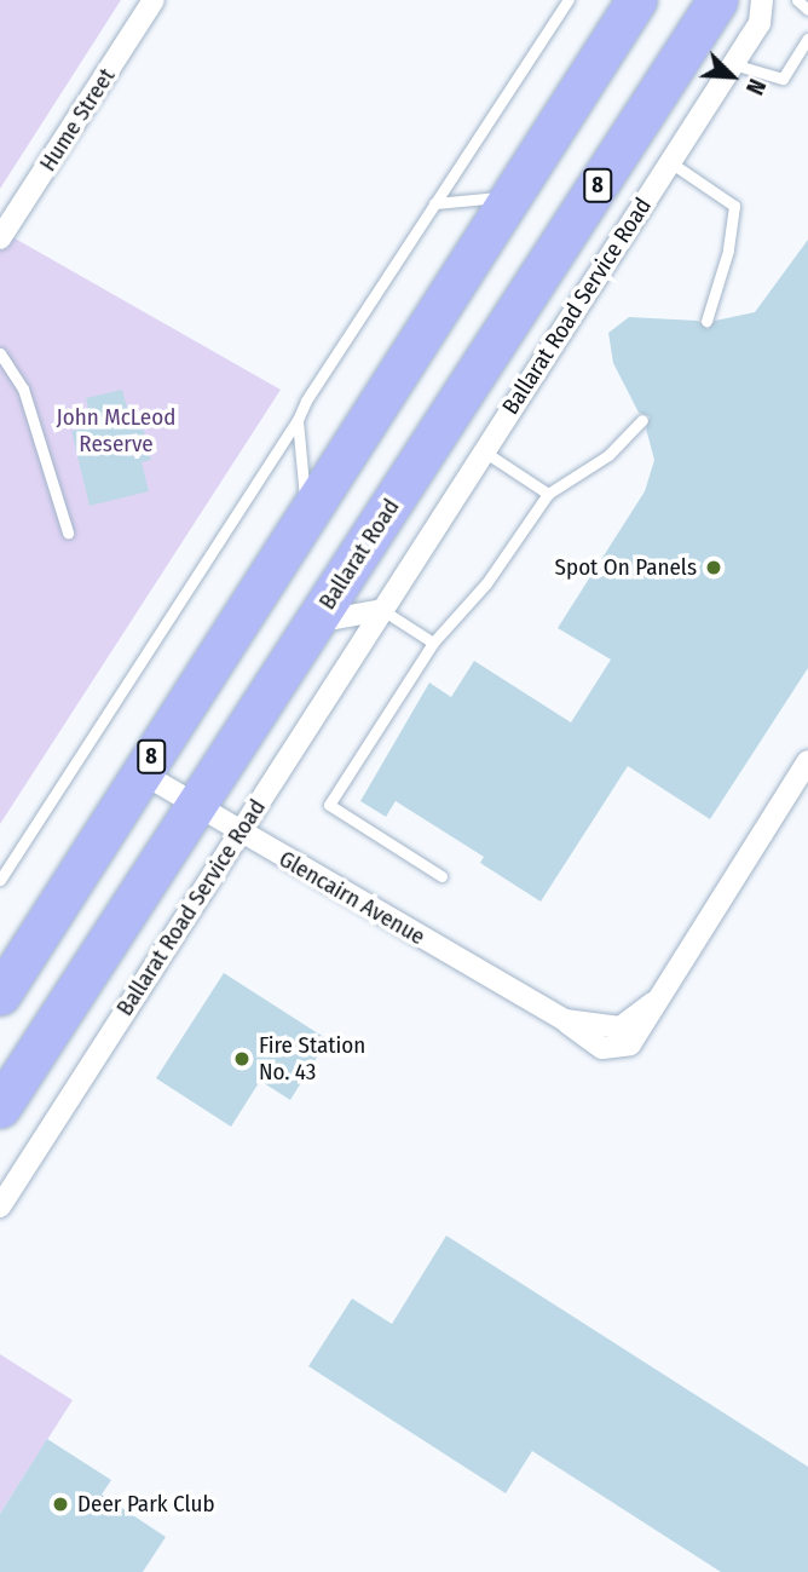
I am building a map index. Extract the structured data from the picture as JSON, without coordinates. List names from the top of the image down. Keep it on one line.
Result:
{"streets":{"highway":["8","Ballarat Road"],"street":["Hume Street","Ballarat Road Service Road","Glencairn Avenue"]},"crossings":[["8","Glencairn Avenue"],["Ballarat Road Service Road","Glencairn Avenue"],["Ballarat Road","Glencairn Avenue"]],"parks":["John McLeod Reserve"],"places":["Spot On Panels","Fire Station No. 43","Deer Park Club"],"north":"bottom right"}
